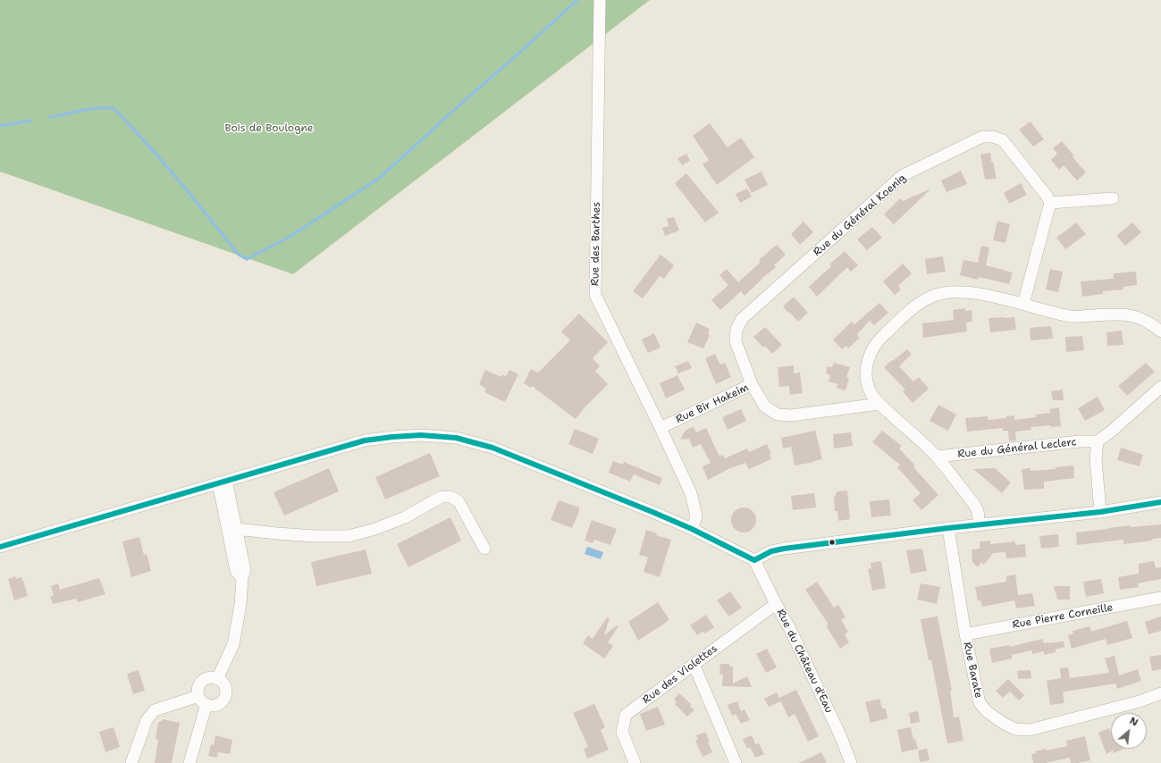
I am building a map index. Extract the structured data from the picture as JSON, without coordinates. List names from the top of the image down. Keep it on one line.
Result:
{"streets":{"street":["Rue du Général Koenig","Rue des Barthes","Rue Bir Hakeim","Rue du Général Leclerc","Rue Pierre Corneille","Rue du Château d'Eau","Rue Barate","Rue des Violettes"]},"crossings":[["Rue du Général Koenig","Rue Bir Hakeim"],["Rue des Barthes","Rue Bir Hakeim"],["Rue Bir Hakeim","Rue du Général Leclerc"],["Rue Pierre Corneille","Rue Barate"],["Rue du Château d'Eau","Rue des Violettes"]],"parks":["Bois de Boulogne"],"north":"top right"}
